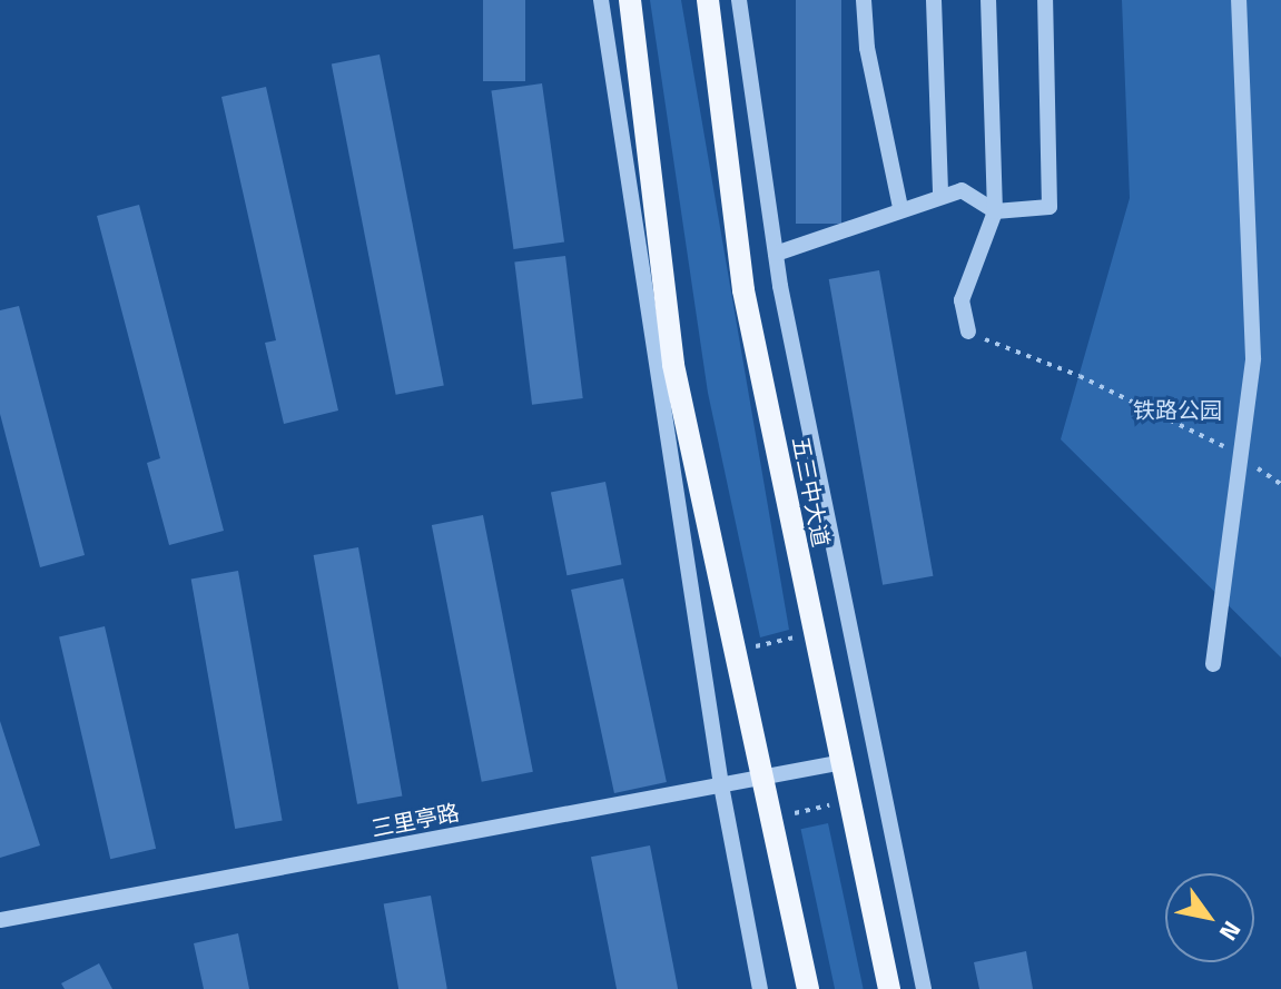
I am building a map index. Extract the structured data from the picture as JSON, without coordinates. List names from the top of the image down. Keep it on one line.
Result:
{"streets":{"main road":["五三中大道"],"street":["三里亭路"]},"crossings":[["五三中大道","三里亭路"]],"parks":["铁路公园"],"north":"bottom right"}
